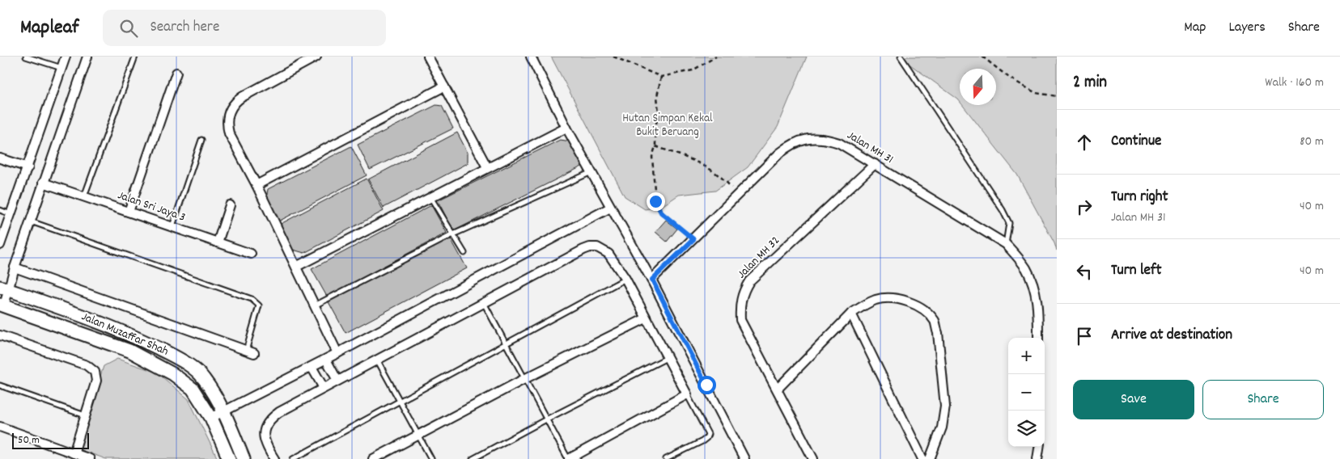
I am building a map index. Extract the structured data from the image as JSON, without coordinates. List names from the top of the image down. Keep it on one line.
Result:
{"streets":{"main road":["Jalan Muzaffar Shah"],"street":["Jalan MH 31","Jalan Sri Jaya 3","Jalan MH 32"]},"crossings":[["Jalan MH 31","Jalan MH 32"]],"parks":["Hutan Simpan Kekal Bukit Beruang"],"scale_bar":"50 m","north":"bottom","page":{"header":"Mapleaf","search":"Search here","nav":["Map","Layers","Share"],"heading":["2 min","Walk · 160 m"],"list":[["Continue","80 m"],["Turn right","Jalan MH 31","40 m"],["Turn left","40 m"],"Arrive at destination"],"map_buttons":["+","−"],"buttons":["Save","Share"],"scale":"50 m"}}
